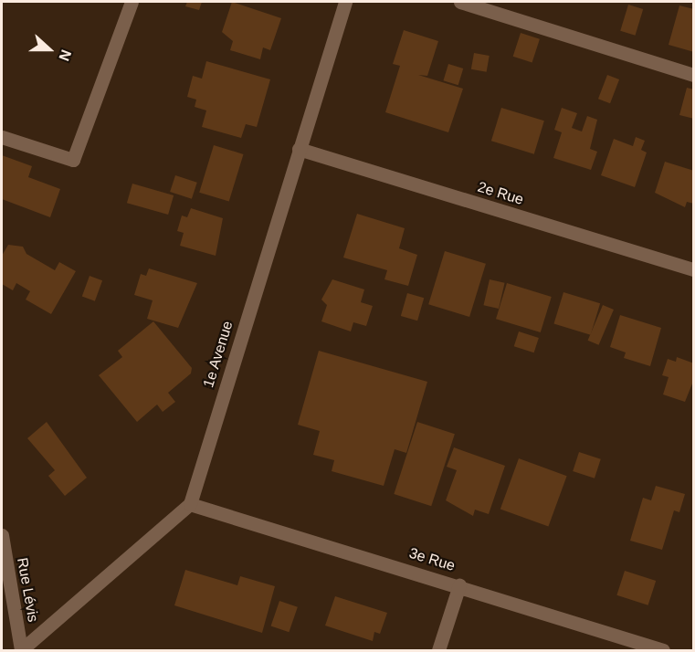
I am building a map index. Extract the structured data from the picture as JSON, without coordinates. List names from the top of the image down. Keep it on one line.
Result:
{"streets":{"street":["2e Rue","1e Avenue","3e Rue","Rue Lévis"]},"crossings":[["2e Rue","1e Avenue"],["1e Avenue","3e Rue"]],"north":"right"}
